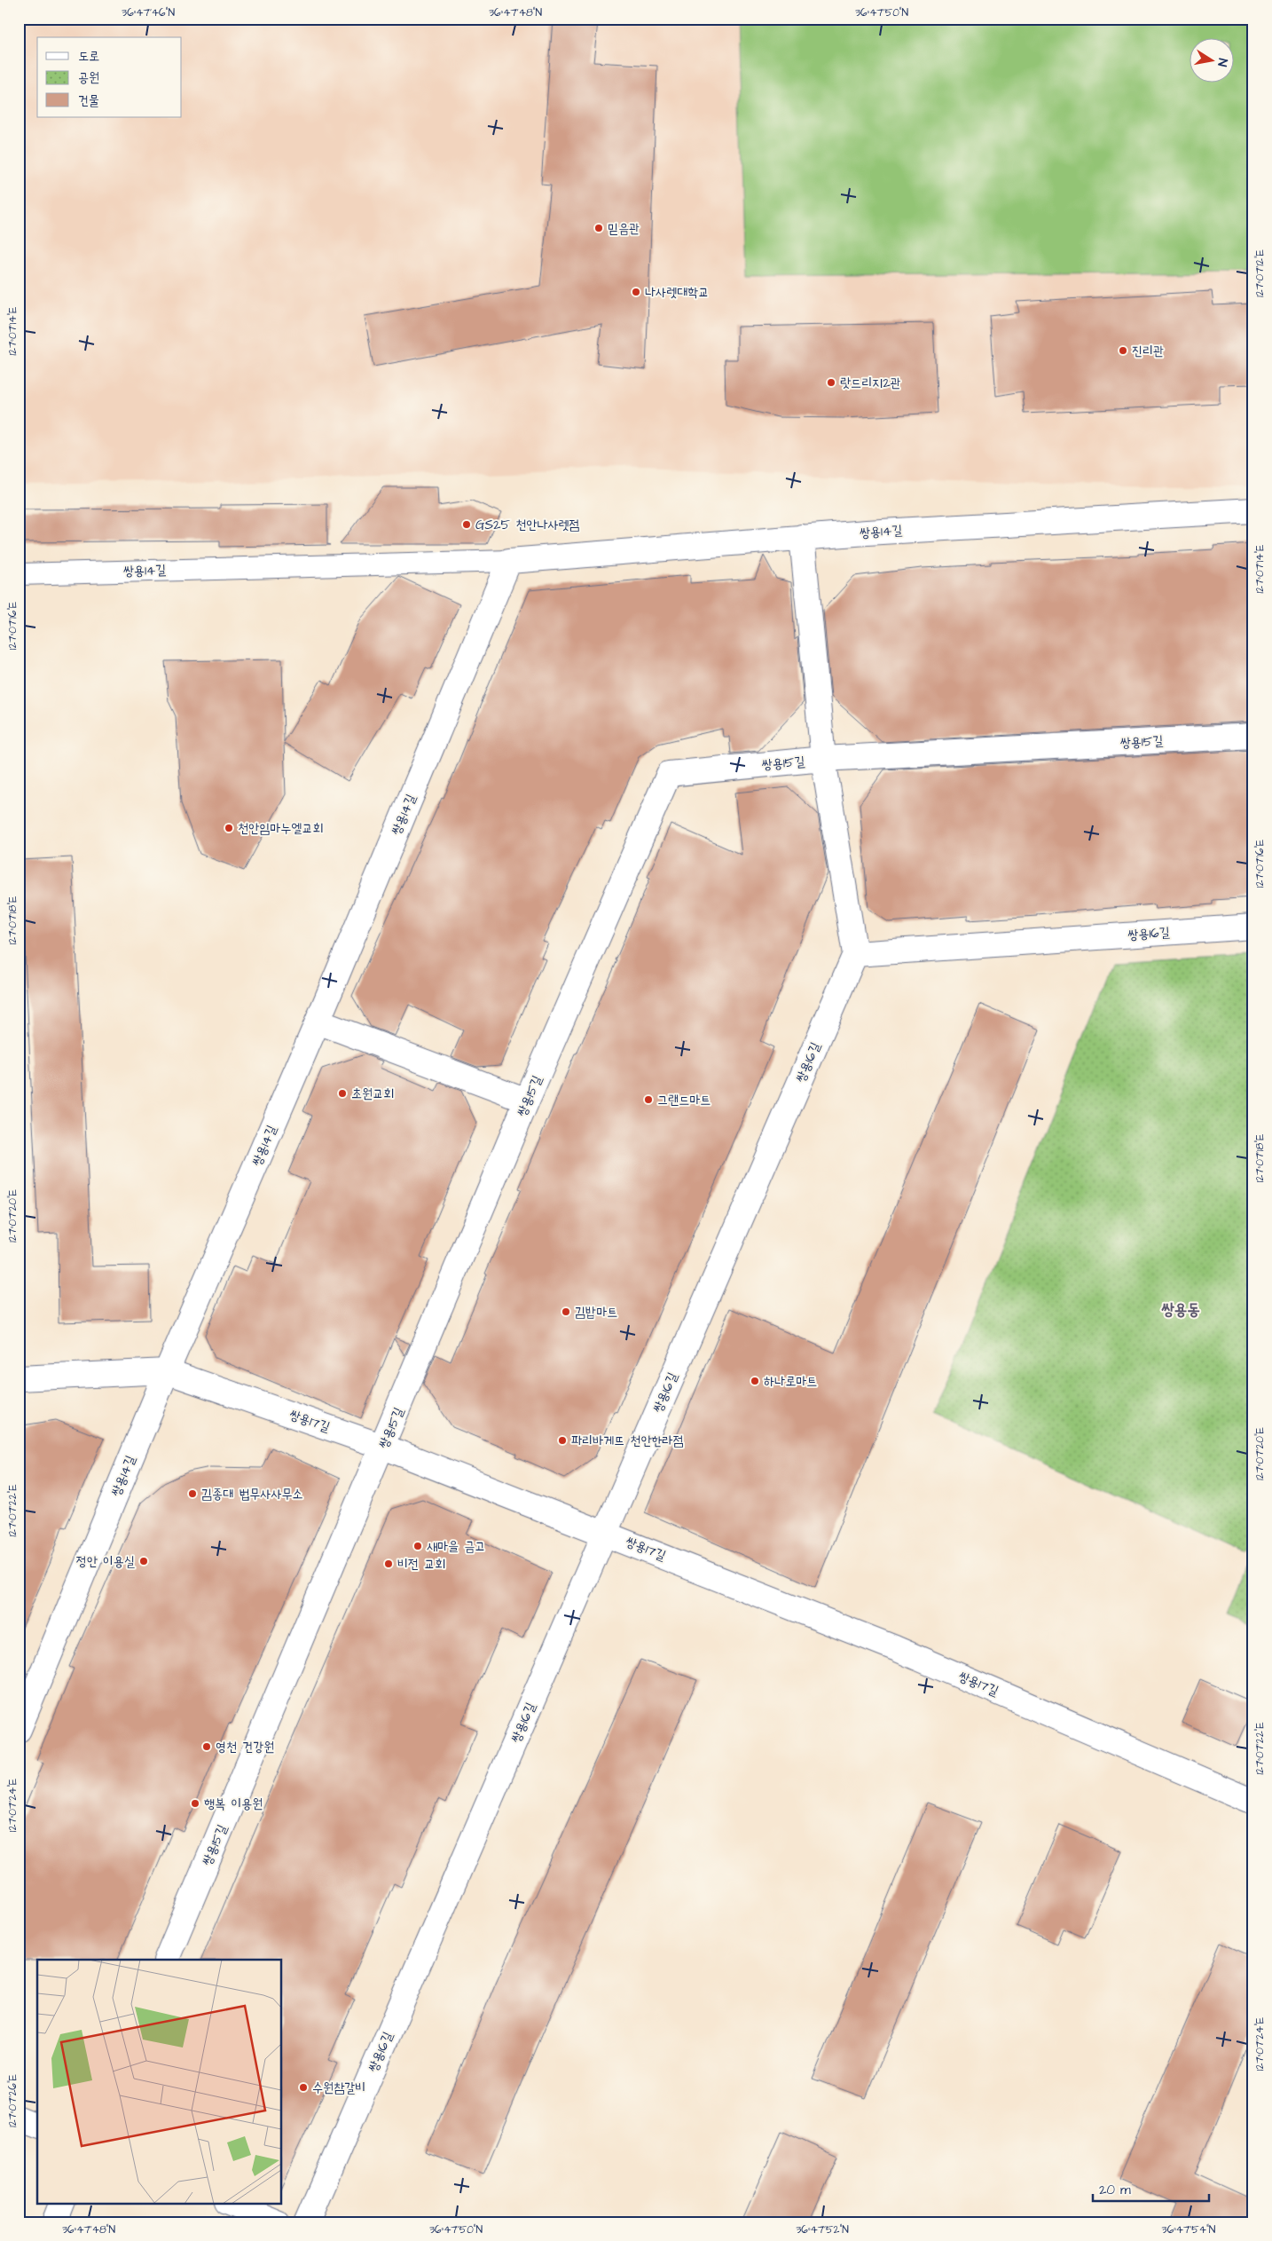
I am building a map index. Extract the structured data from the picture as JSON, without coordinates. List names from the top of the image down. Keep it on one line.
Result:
{"streets":{"street":["쌍용14길","쌍용15길","쌍용16길","쌍용17길"]},"crossings":[["쌍용14길","쌍용17길"],["쌍용15길","쌍용17길"],["쌍용16길","쌍용17길"]],"districts":["쌍용동"],"places":["믿음관","나사렛대학교","진리관","랏드리지2관","GS25 천안나사렛점","천안임마누엘교회","초원교회","그랜드마트","김밥마트","하나로마트","파리바게뜨 천안한라점","김종대 법무사사무소","새마을 금고","정안 이용실","비전 교회","영천 건강원","행복 이용원","수원참갈비"],"legend":["도로","공원","건물"],"scale_bar":"20 m","north":"right","coordinates":["36°47'46\"N","36°47'48\"N","36°47'50\"N","127°07'12\"E","127°07'14\"E","127°07'16\"E","127°07'18\"E","127°07'20\"E","127°07'22\"E","127°07'24\"E","127°07'26\"E","36°47'52\"N","36°47'54\"N"]}
